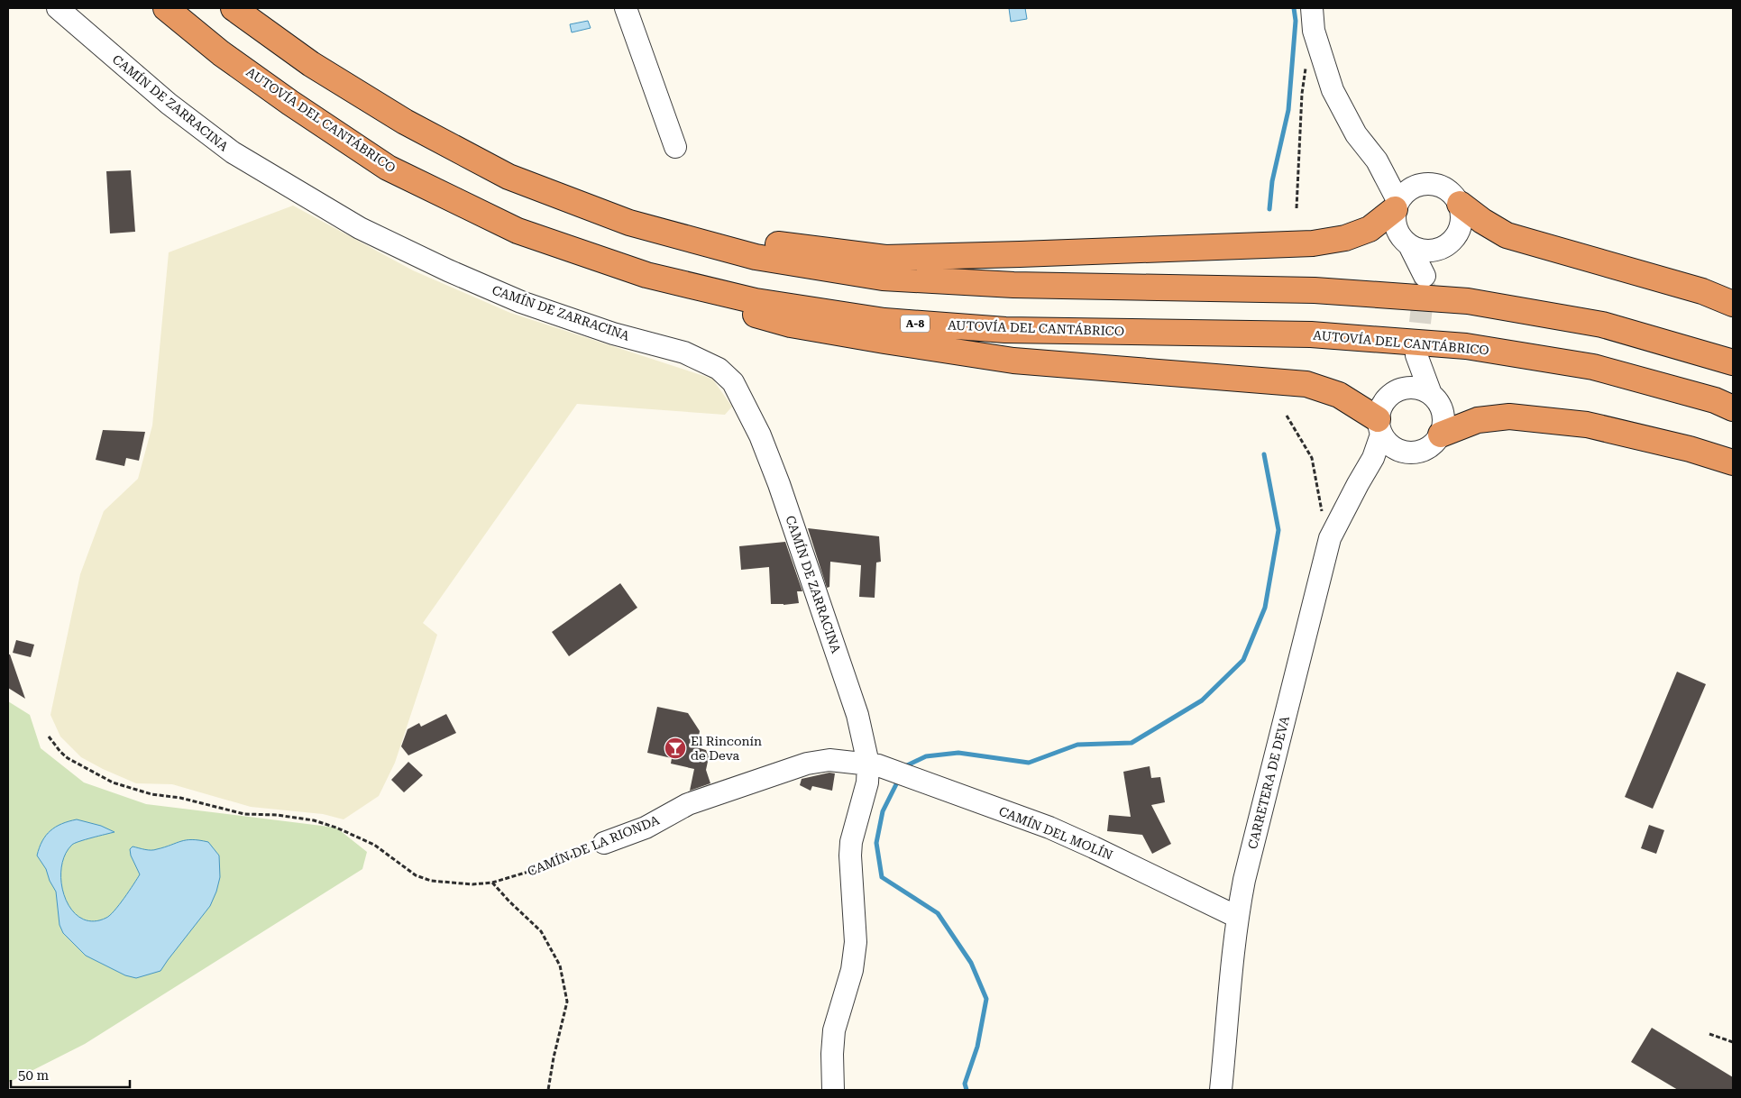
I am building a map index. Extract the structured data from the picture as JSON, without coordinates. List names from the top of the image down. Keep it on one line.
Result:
{"streets":{"highway":["AUTOVÍA DEL CANTÁBRICO","A-8"],"street":["CAMÍN DE ZARRACINA","CARRETERA DE DEVA","CAMÍN DEL MOLÍN","CAMÍN DE LA RIONDA"]},"crossings":[["CAMÍN DE ZARRACINA","CAMÍN DEL MOLÍN"],["CAMÍN DE ZARRACINA","CAMÍN DE LA RIONDA"],["CARRETERA DE DEVA","CAMÍN DEL MOLÍN"],["CAMÍN DEL MOLÍN","CAMÍN DE LA RIONDA"]],"places":{"bar":["El Rinconín de Deva"]},"scale_bar":"50 m"}
